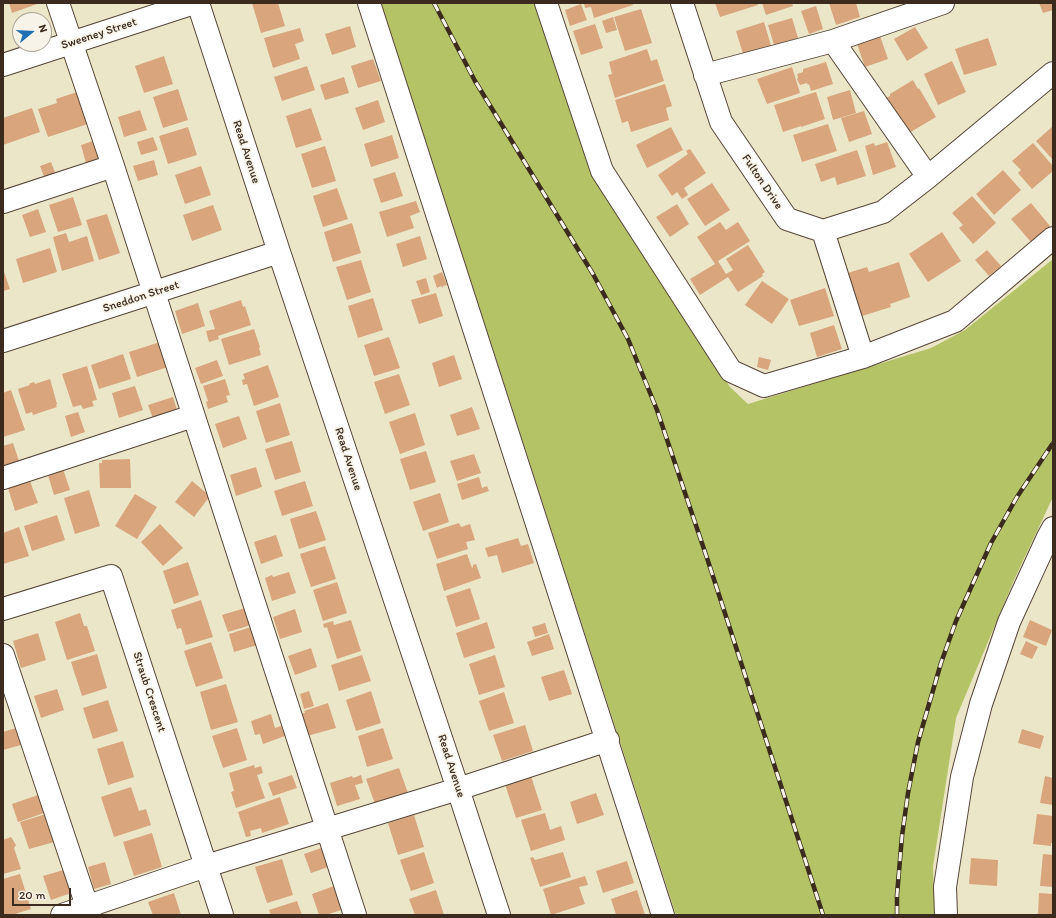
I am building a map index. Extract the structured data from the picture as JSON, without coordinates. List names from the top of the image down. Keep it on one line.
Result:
{"streets":{"street":["Sweeney Street","Read Avenue","Fulton Drive","Sneddon Street","Straub Crescent"]},"crossings":[["Read Avenue","Sneddon Street"]],"scale_bar":"20 m","north":"right"}
